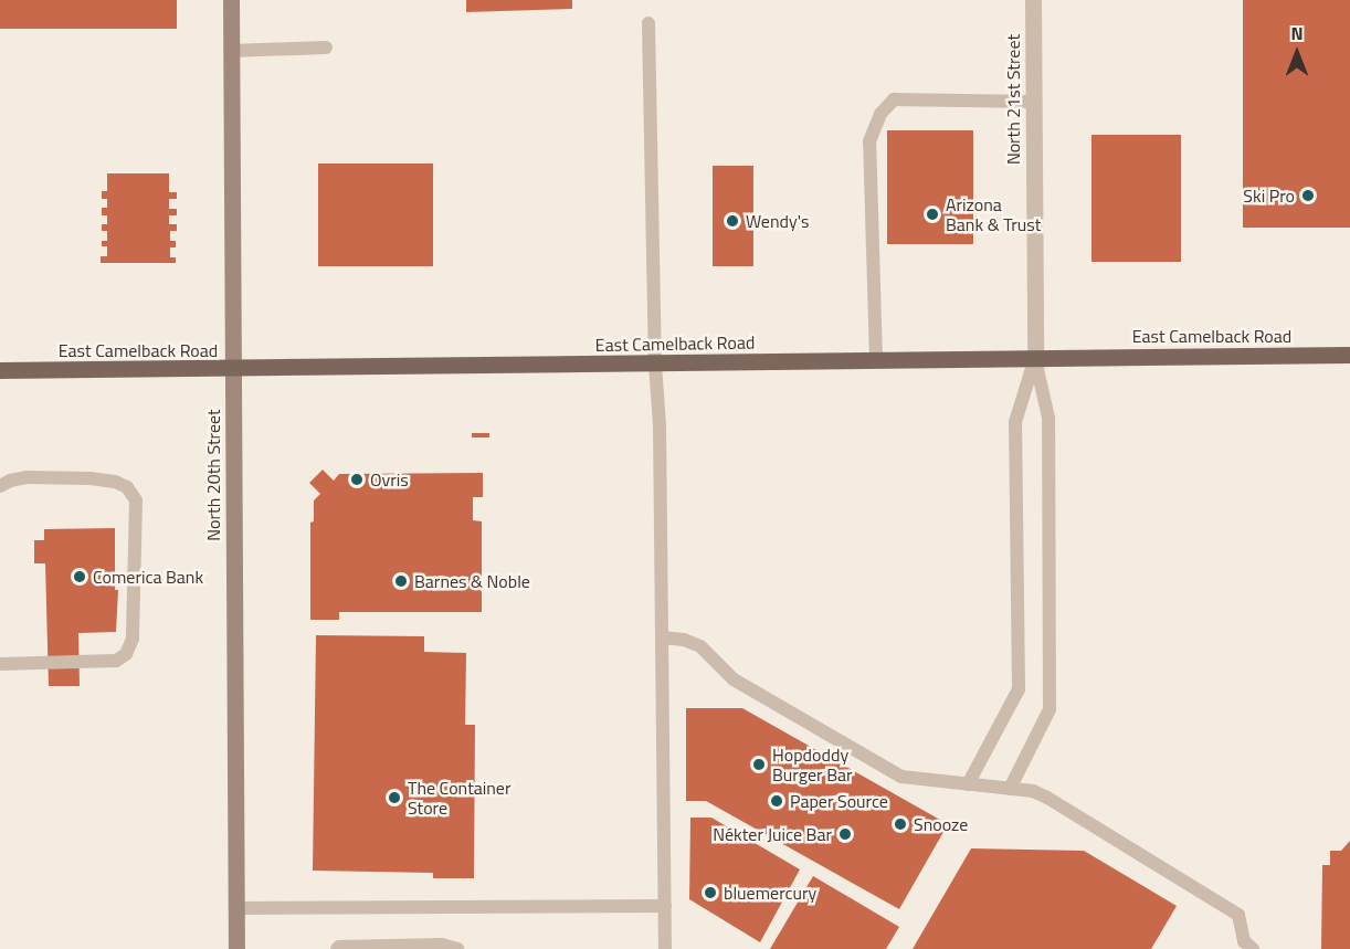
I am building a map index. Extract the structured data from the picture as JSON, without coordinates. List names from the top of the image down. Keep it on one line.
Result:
{"streets":{"main road":["East Camelback Road"],"street":["North 21st Street","North 20th Street"]},"crossings":[["North 21st Street","East Camelback Road"],["East Camelback Road","North 20th Street"]],"places":["Ski Pro","Arizona Bank & Trust","Wendy's","Ovris","Comerica Bank","Barnes & Noble","Hopdoddy Burger Bar","The Container Store","Paper Source","Snooze","Nékter Juice Bar","bluemercury"],"north":"top"}
